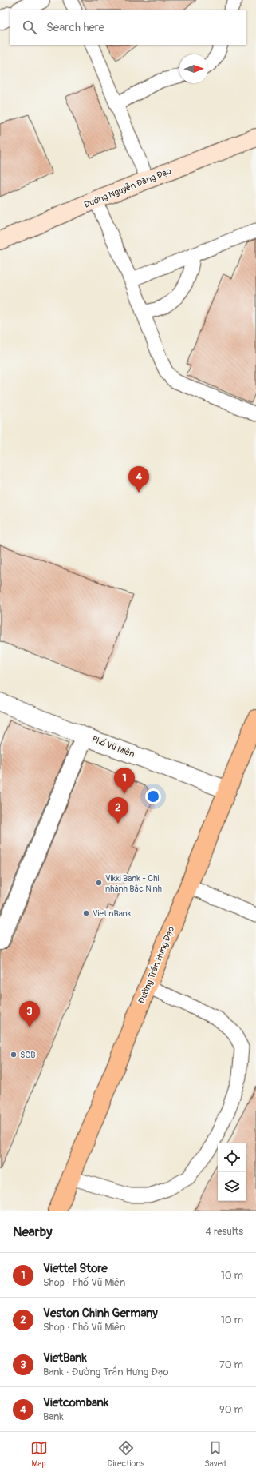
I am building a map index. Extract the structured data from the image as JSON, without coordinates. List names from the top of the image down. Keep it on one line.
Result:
{"streets":{"main road":["Đường Nguyễn Đăng Đạo","Đường Trần Hưng Đạo"],"street":["Phố Vũ Miên"]},"crossings":[["Phố Vũ Miên","Đường Trần Hưng Đạo"]],"places":["Vikki Bank - Chi nhánh Bắc Ninh","VietinBank","SCB"],"north":"right","page":{"search":"Search here","pins":["4","1","2","3"],"heading":["Nearby","4 results"],"list":[{"mark":"1","name":"Viettel Store","note":"Shop · Phố Vũ Miên","value":"10 m"},{"mark":"2","name":"Veston Chinh Germany","note":"Shop · Phố Vũ Miên","value":"10 m"},{"mark":"3","name":"VietBank","note":"Bank · Đường Trần Hưng Đạo","value":"70 m"},{"mark":"4","name":"Vietcombank","note":"Bank","value":"90 m"}],"nav":["Map","Directions","Saved"]}}
